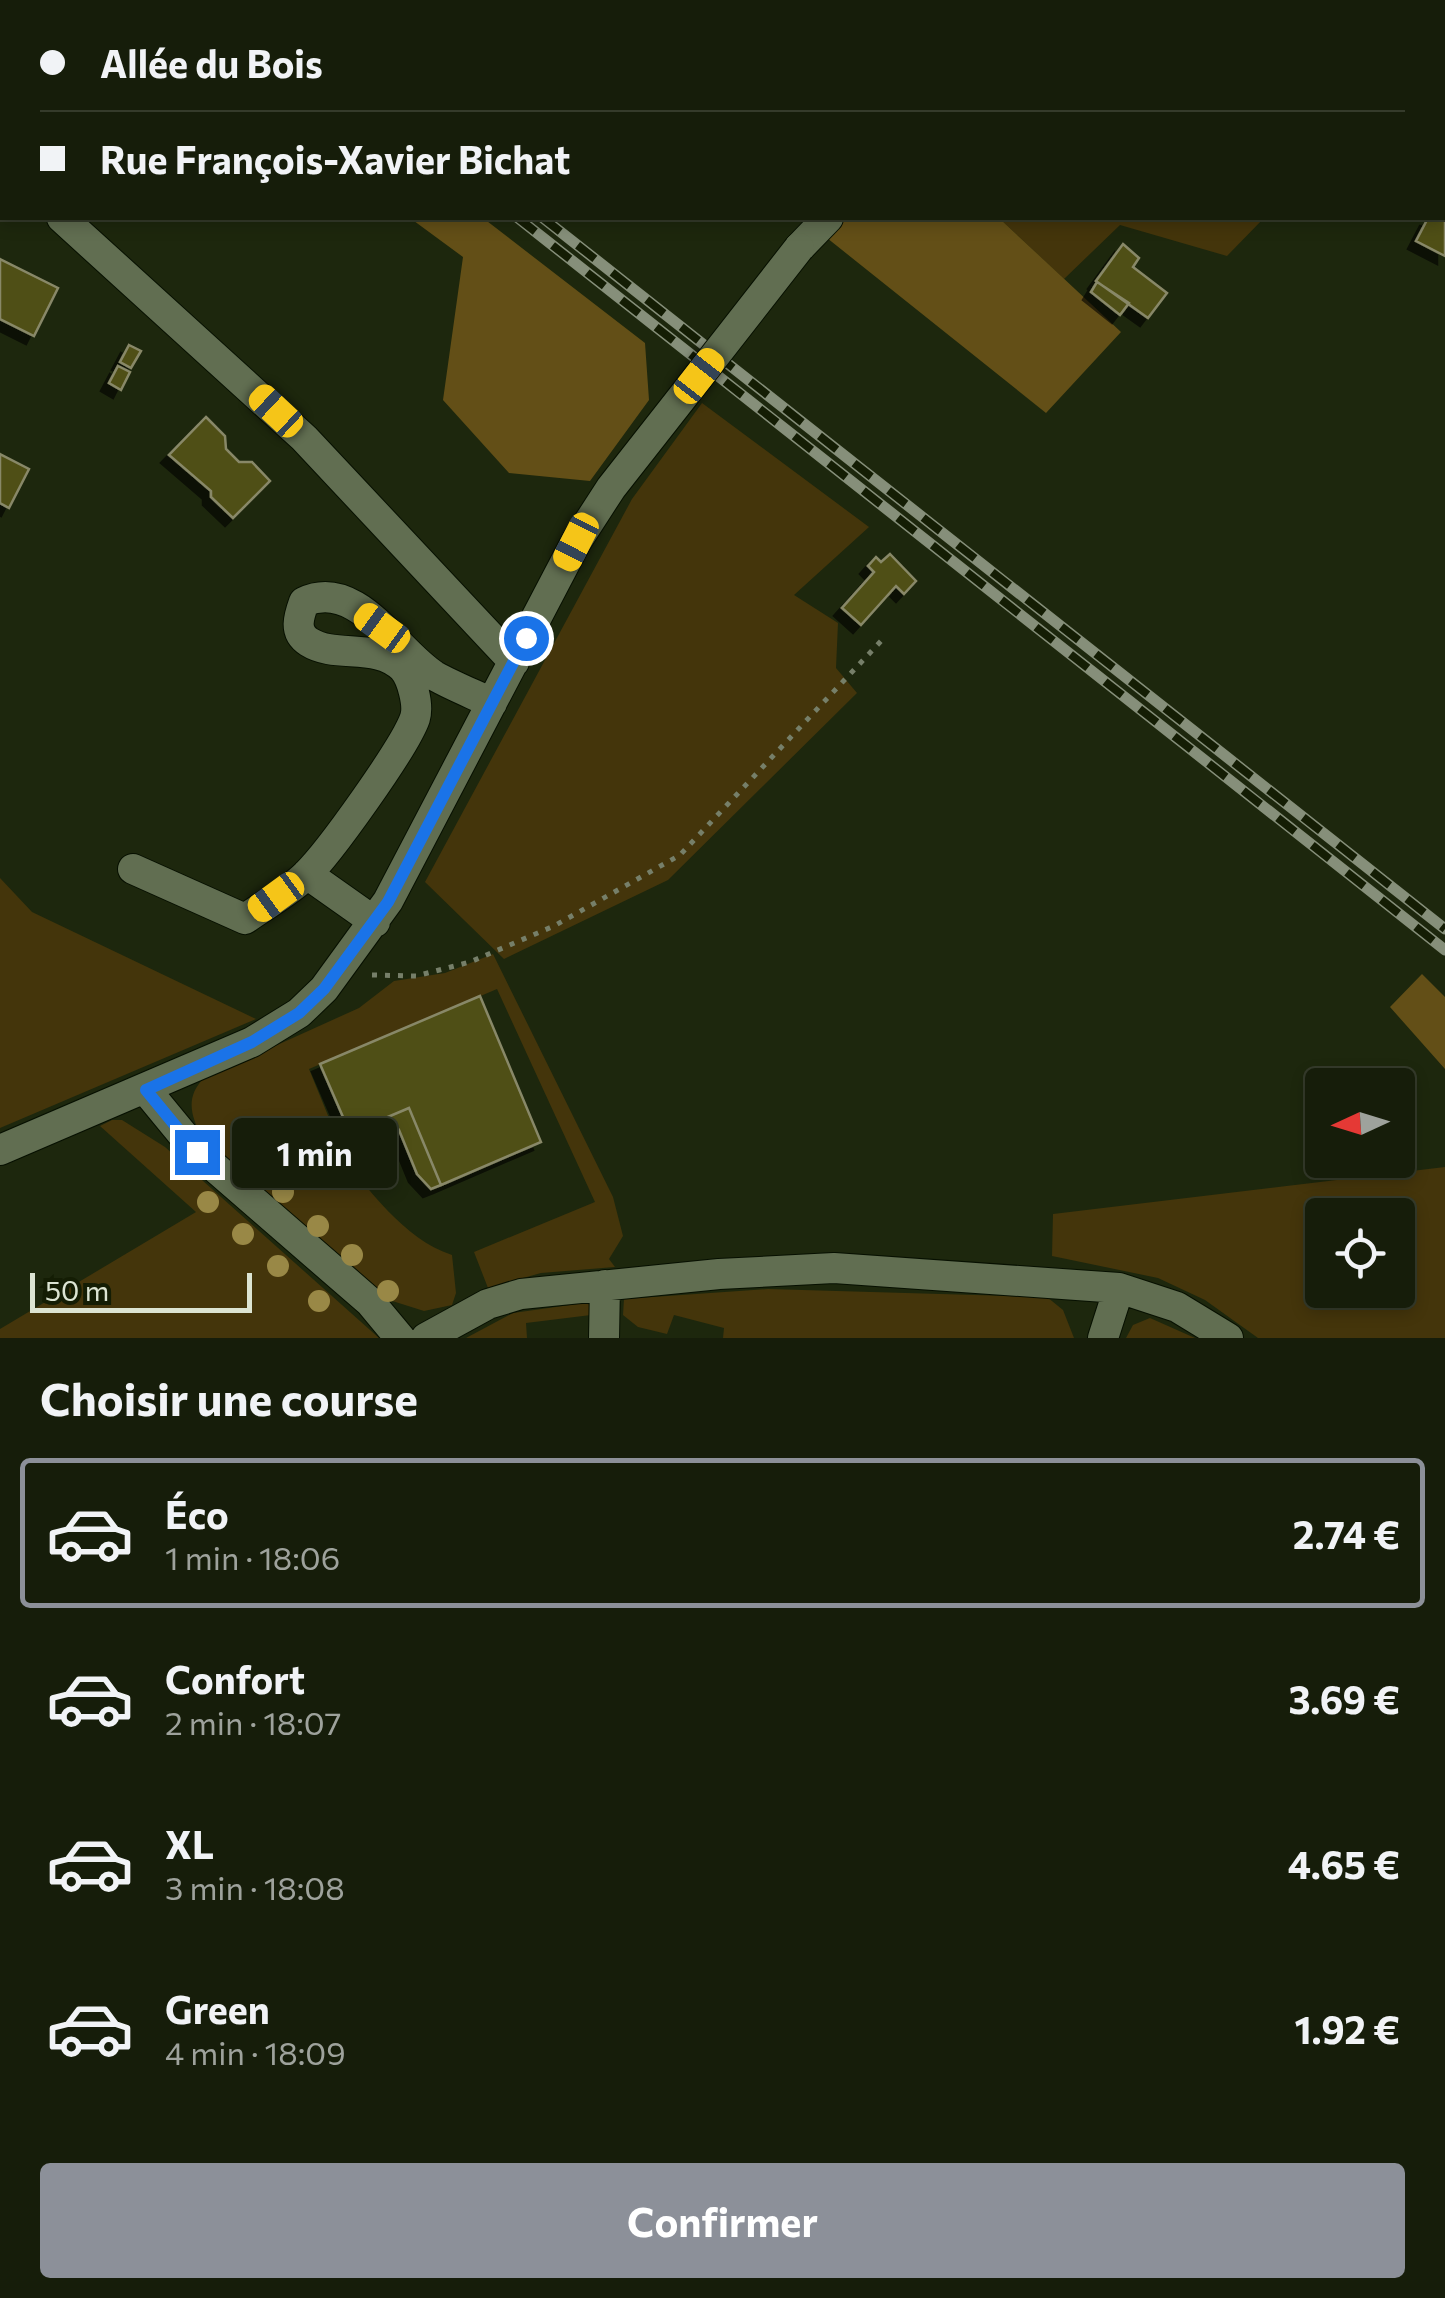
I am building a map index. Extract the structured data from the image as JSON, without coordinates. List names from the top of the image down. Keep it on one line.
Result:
{"scale_bar":"50 m","north":"left","page":{"banner":["Allée du Bois","Rue François-Xavier Bichat"],"bubble":"1 min","scale":"50 m","heading":"Choisir une course","list":[{"name":"Éco","note":"1 min · 18:06","value":"2.74 €"},{"name":"Confort","note":"2 min · 18:07","value":"3.69 €"},{"name":"XL","note":"3 min · 18:08","value":"4.65 €"},{"name":"Green","note":"4 min · 18:09","value":"1.92 €"}],"buttons":"Confirmer"}}
